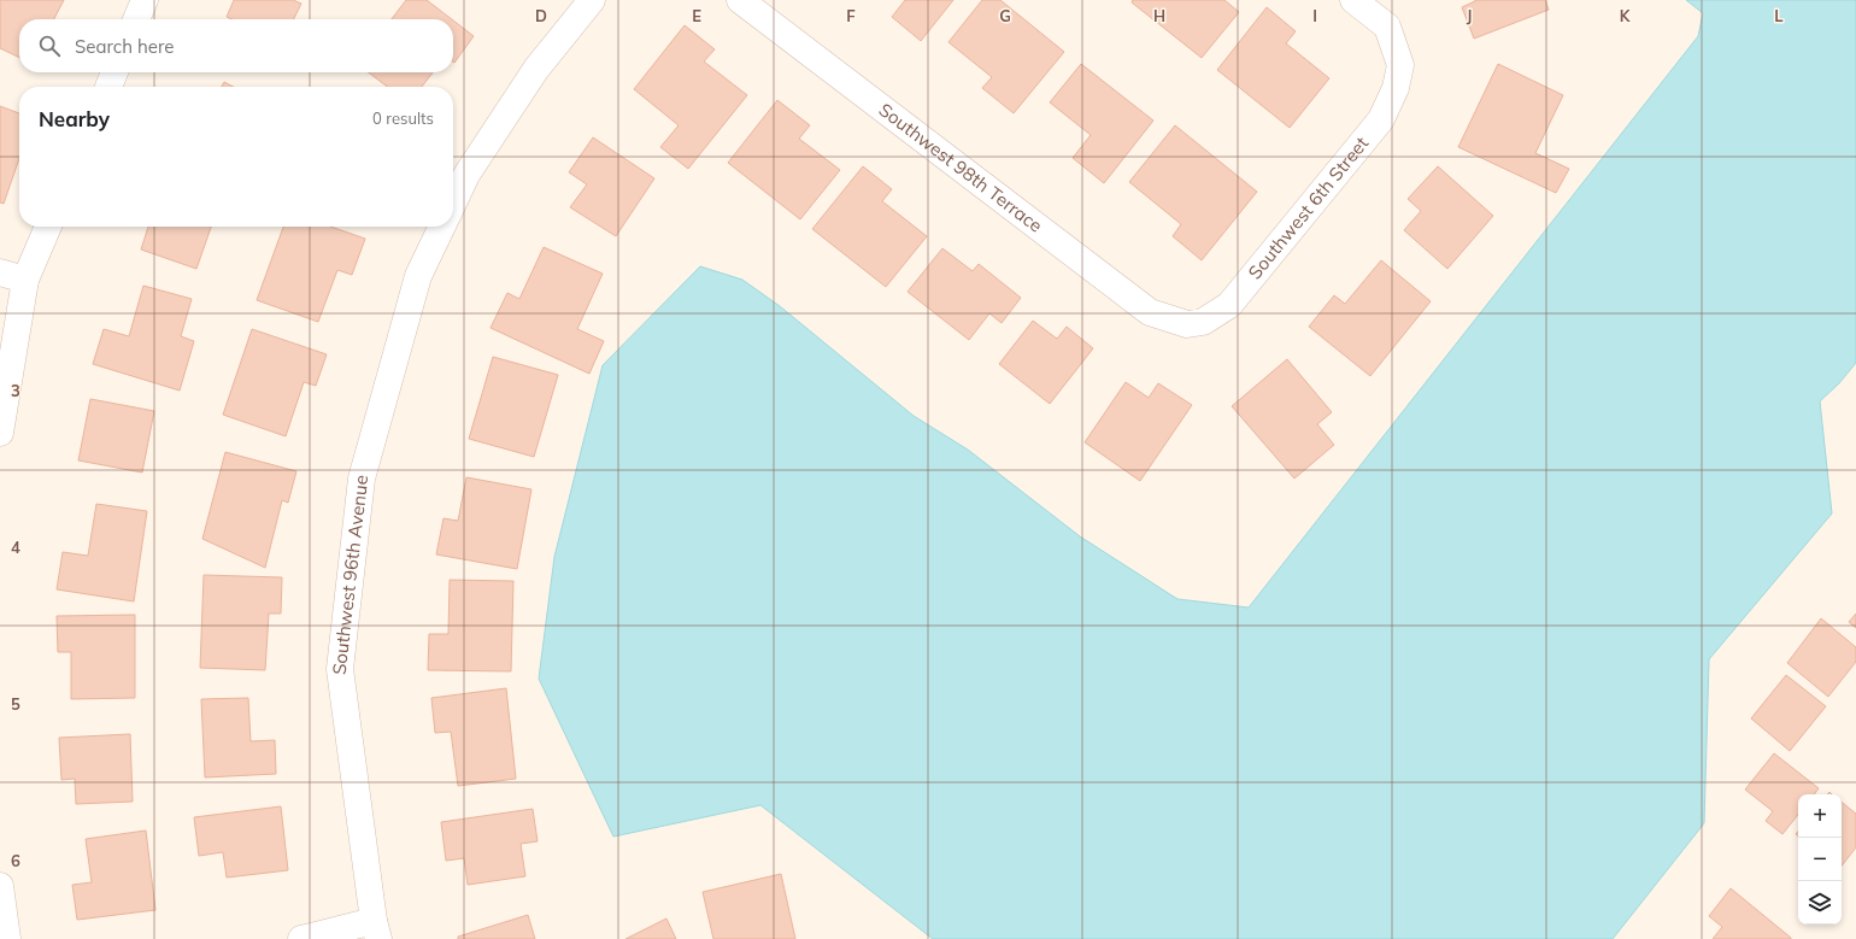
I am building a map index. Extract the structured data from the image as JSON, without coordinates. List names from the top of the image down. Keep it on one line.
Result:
{"streets":{"street":["Southwest 98th Terrace","Southwest 6th Street","Southwest 96th Avenue"]},"crossings":[["Southwest 98th Terrace","Southwest 6th Street"]],"page":{"search":"Search here","heading":["Nearby","0 results"],"map_buttons":["+","−"]},"grid":{"columns":["D","E","F","G","H","I","J","K","L"],"rows":["3","4","5","6"]}}
